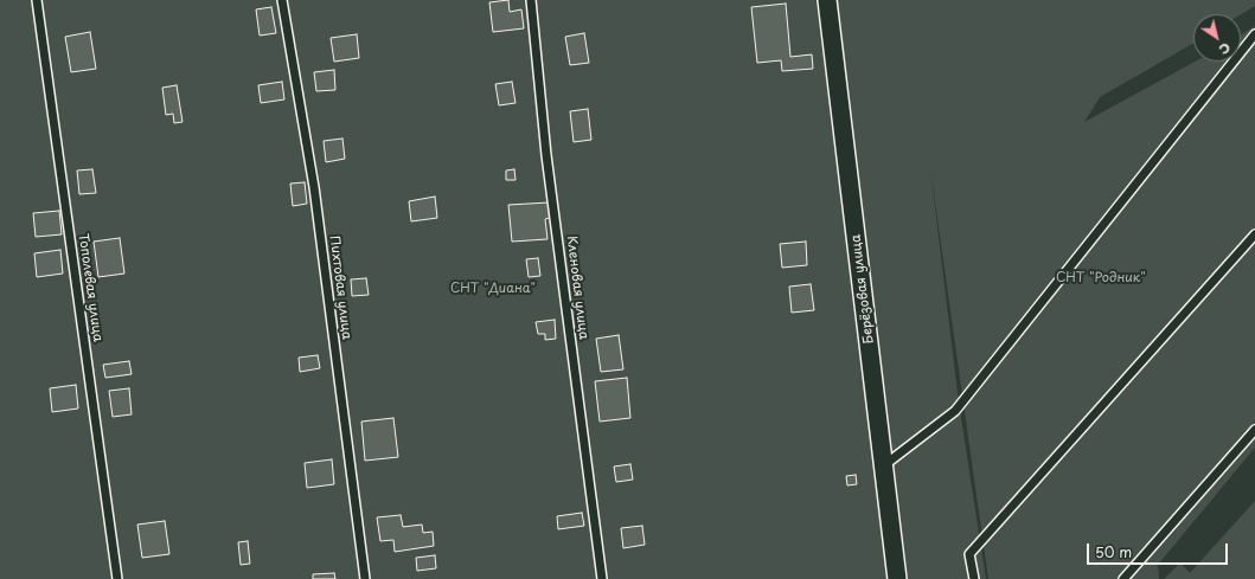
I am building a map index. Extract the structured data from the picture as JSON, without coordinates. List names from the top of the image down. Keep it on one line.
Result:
{"streets":{"street":["Берёзовая улица"],"lane":["Тополевая улица","Пихтовая улица","Кленовая улица"]},"parks":["СНТ \"Родник\"","СНТ \"Диана\""],"scale_bar":"50 m","north":"bottom right"}
